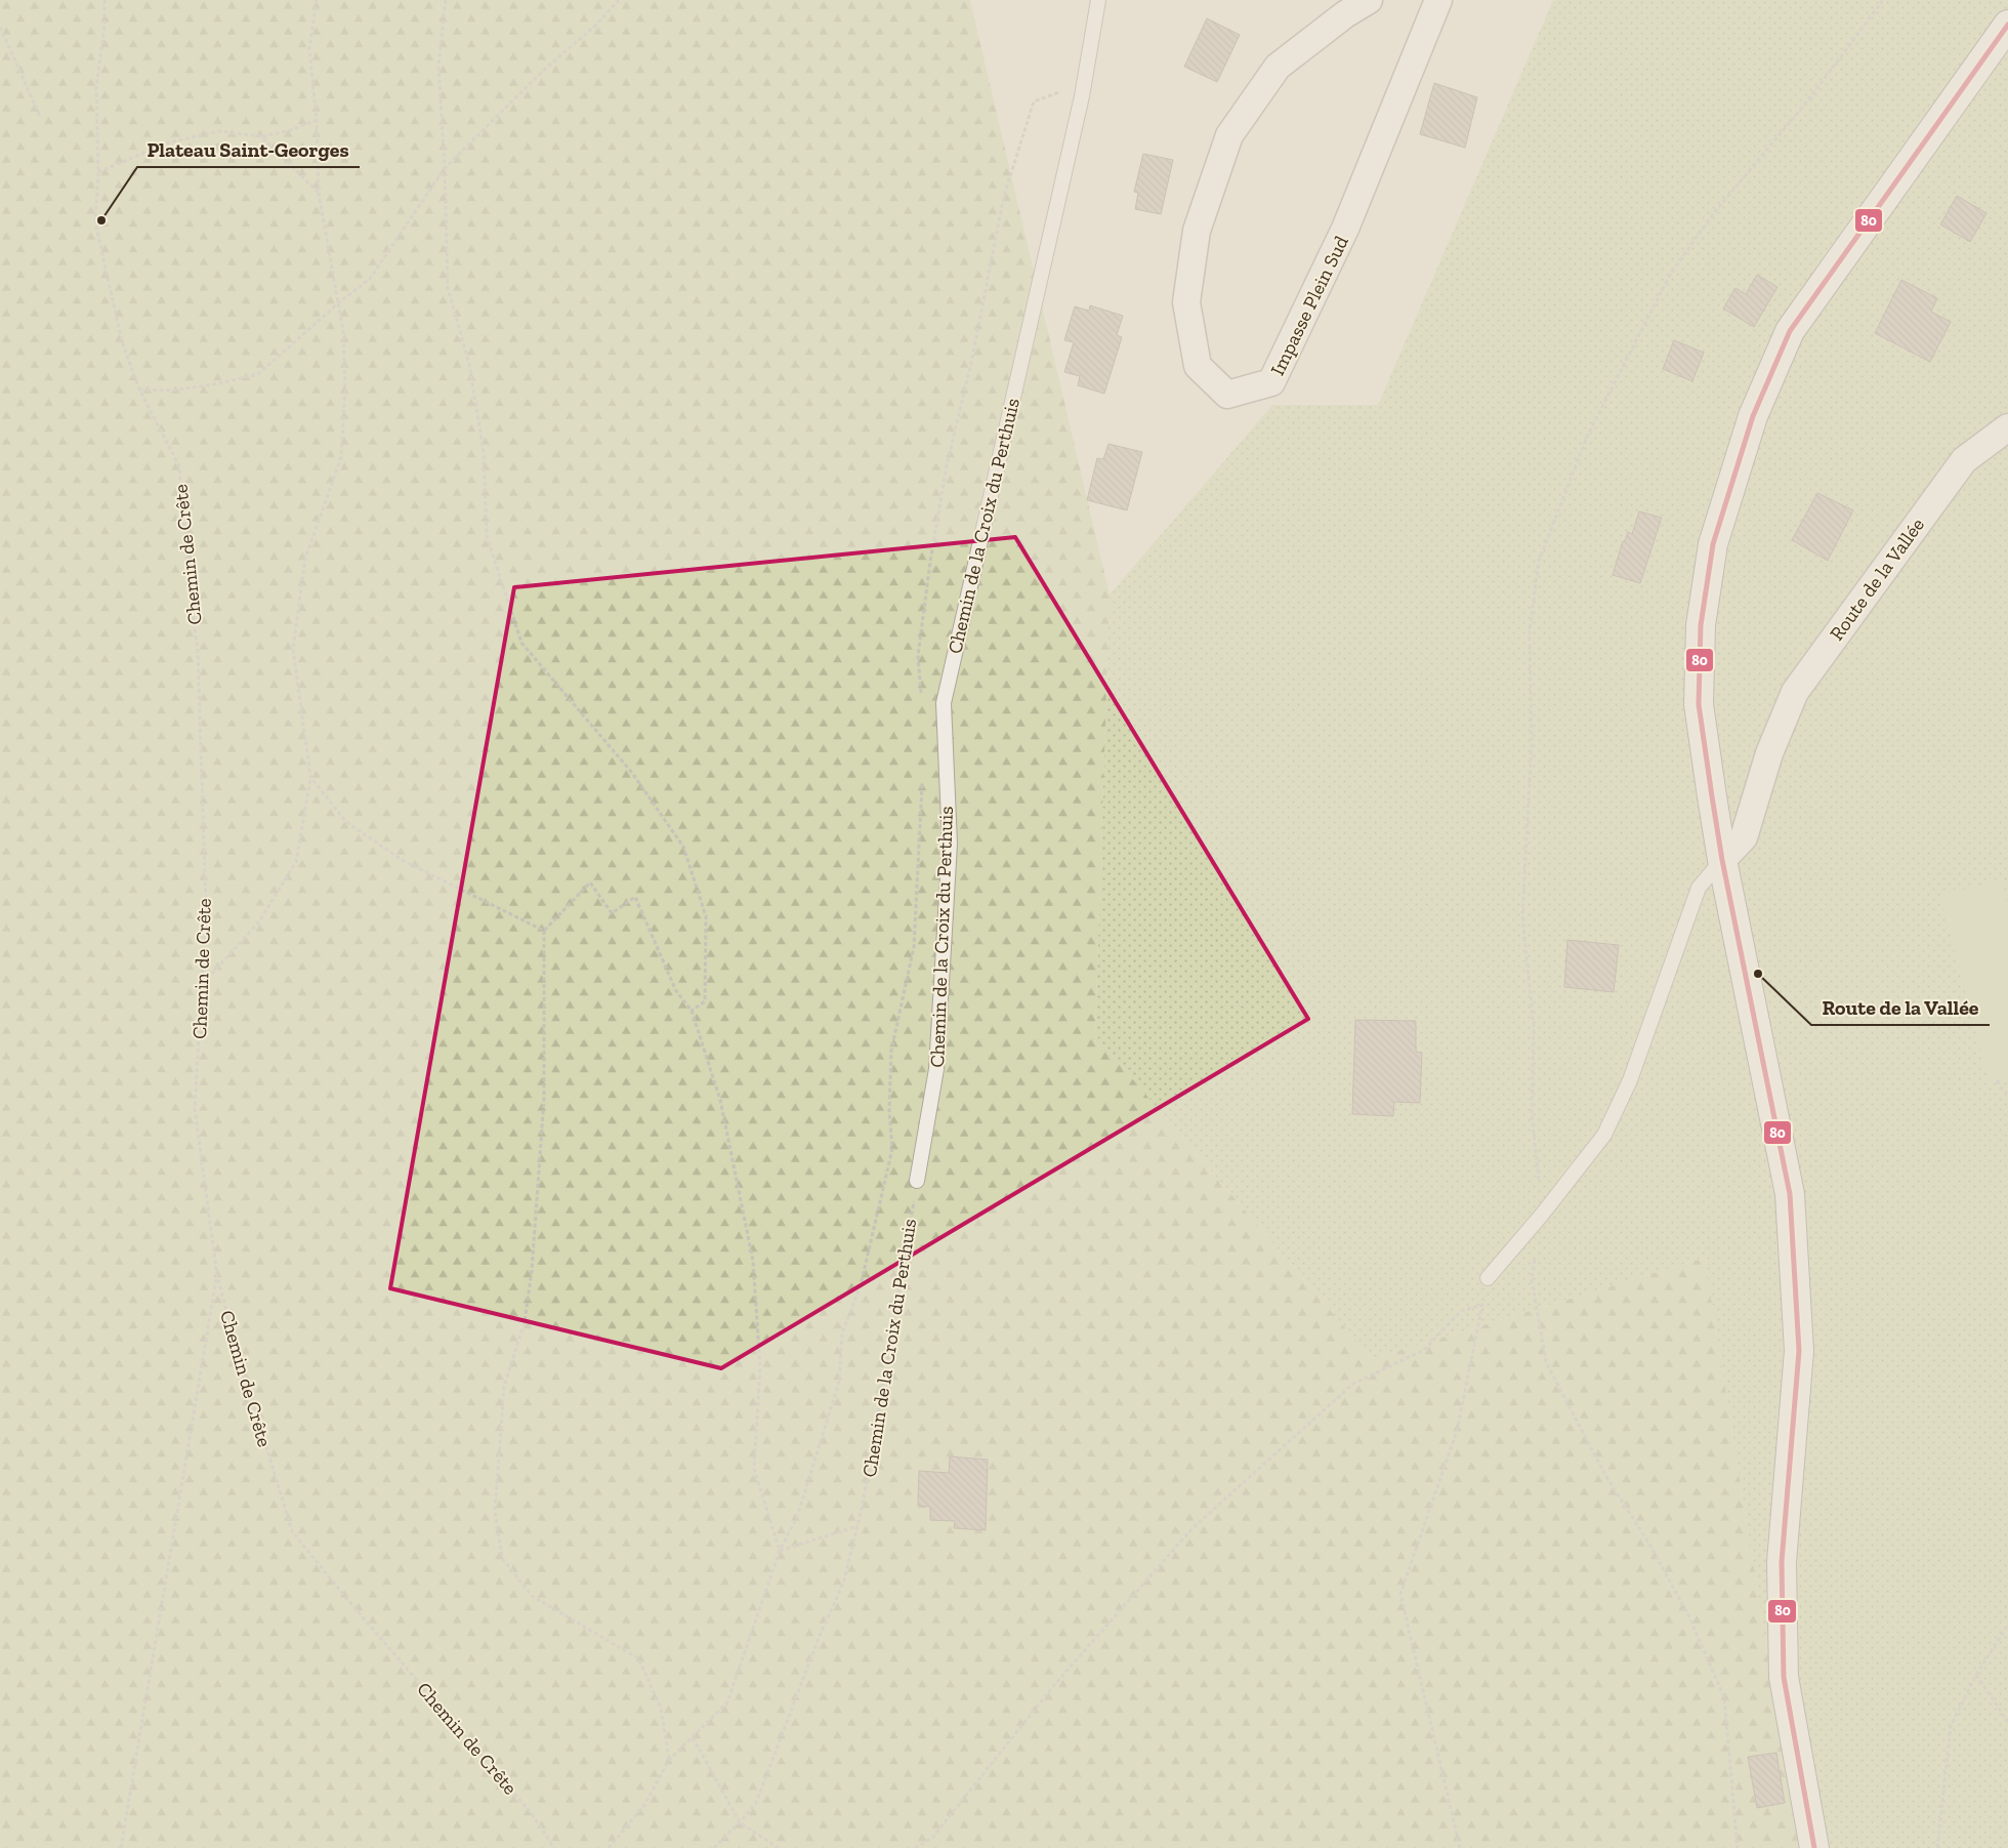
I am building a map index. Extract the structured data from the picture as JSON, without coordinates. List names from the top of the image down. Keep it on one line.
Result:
{"streets":{"street":["Impasse Plein Sud","Route de la Vallée"],"lane":["Chemin de la Croix du Perthuis"],"path":["Chemin de Crête"]},"places":["Plateau Saint-Georges","Route de la Vallée"],"lines":["transit line 80"]}
